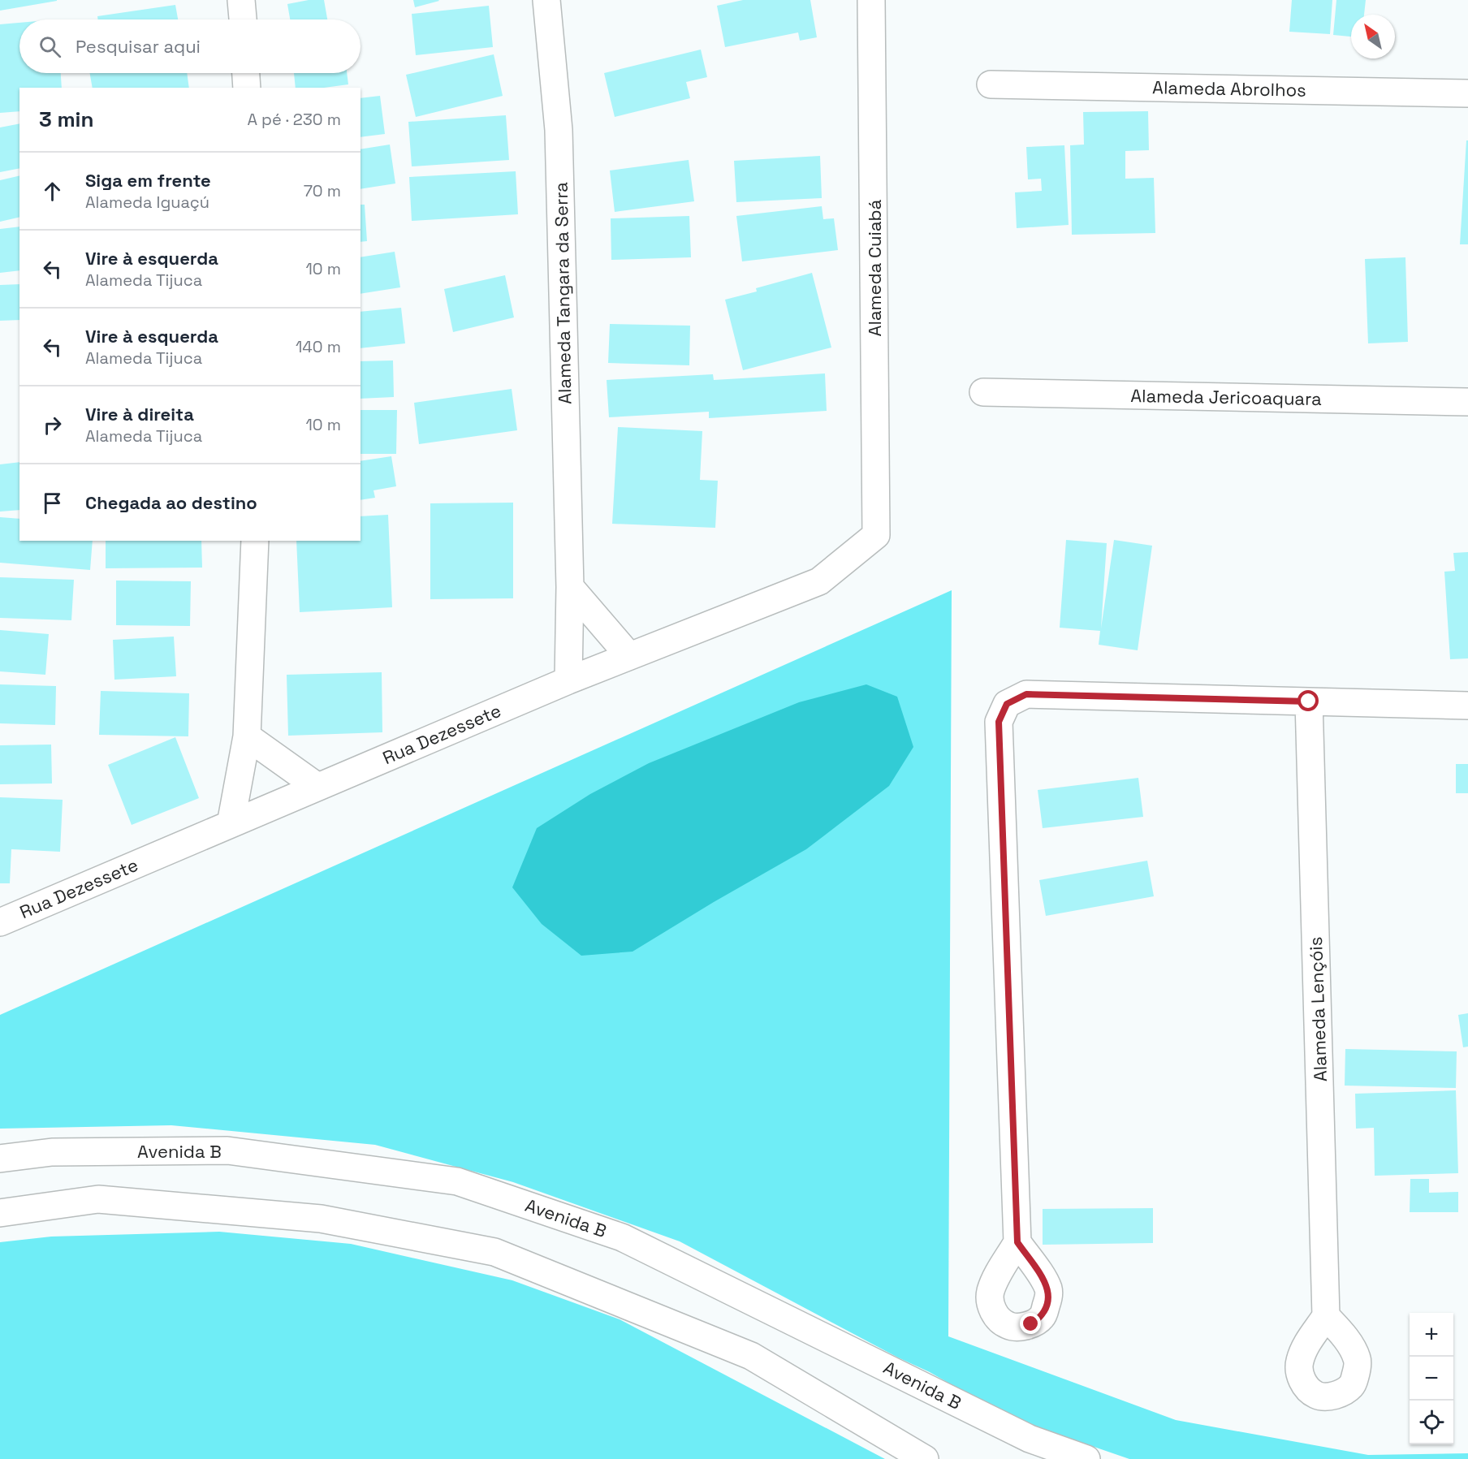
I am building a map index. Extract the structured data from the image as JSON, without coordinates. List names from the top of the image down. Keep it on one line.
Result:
{"streets":{"street":["Alameda Abrolhos","Alameda Cuiabá","Alameda Tangara da Serra","Alameda Jericoaquara","Rua Dezessete","Alameda Lençóis","Avenida B"]},"crossings":[["Alameda Cuiabá","Rua Dezessete"],["Alameda Tangara da Serra","Rua Dezessete"]],"north":"top left","page":{"search":"Pesquisar aqui","heading":["3 min","A pé · 230 m"],"list":[["Siga em frente","Alameda Iguaçú","70 m"],["Vire à esquerda","Alameda Tijuca","10 m"],["Vire à esquerda","Alameda Tijuca","140 m"],["Vire à direita","Alameda Tijuca","10 m"],"Chegada ao destino"],"map_buttons":["+","−"]}}
